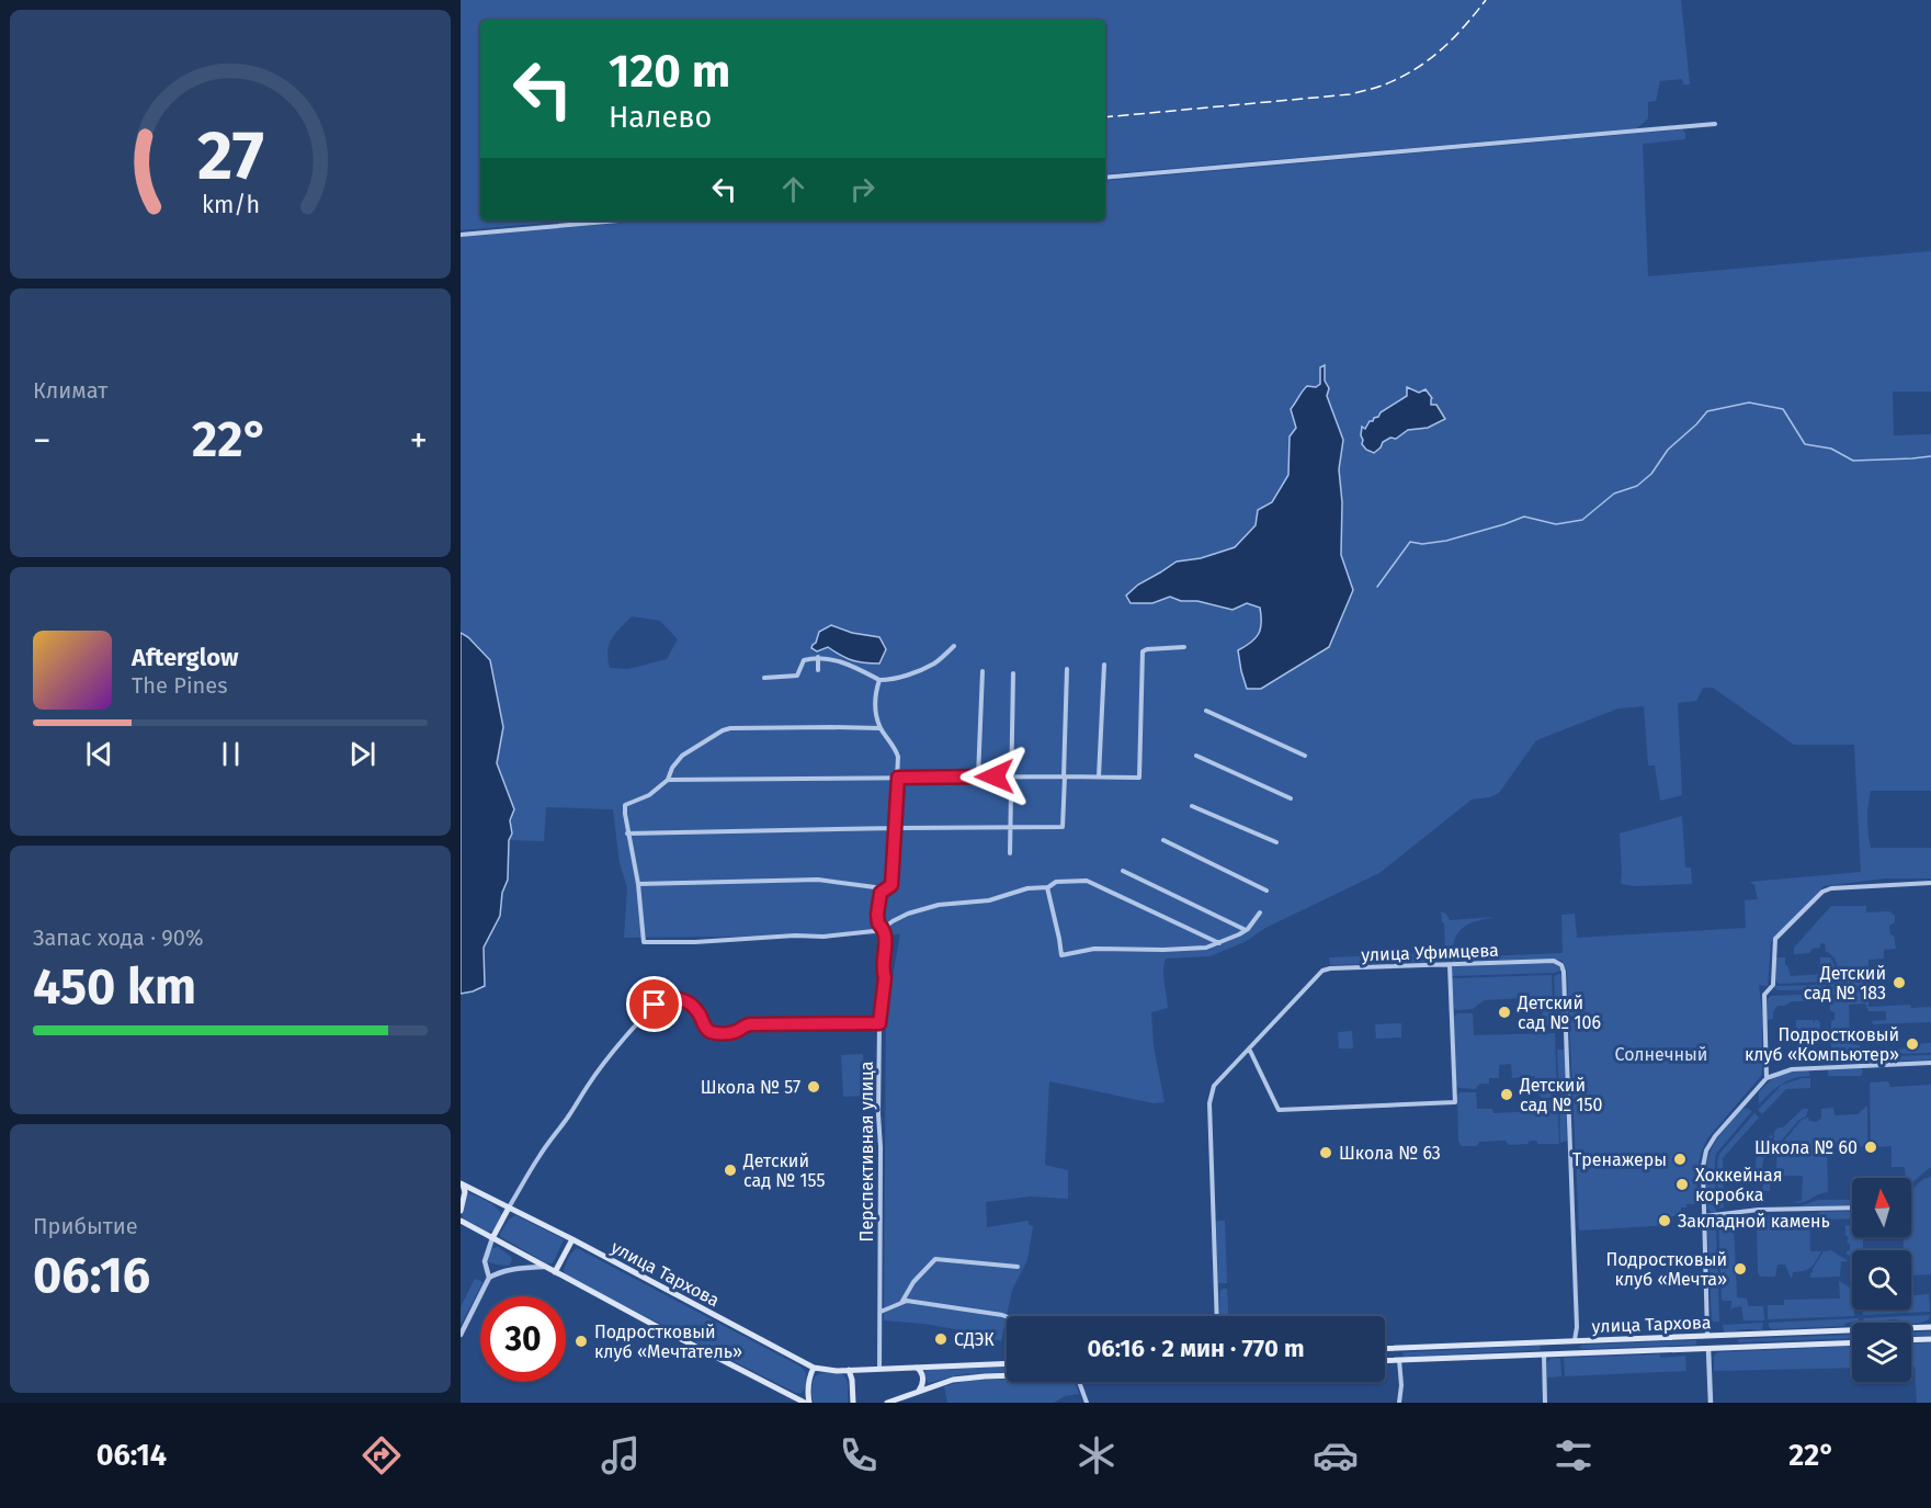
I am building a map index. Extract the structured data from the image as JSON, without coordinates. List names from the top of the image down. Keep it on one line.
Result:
{"streets":{"main road":["улица Тархова"],"street":["улица Уфимцева","Перспективная улица"]},"crossings":[["улица Уфимцева","улица Тархова"],["Перспективная улица","улица Тархова"]],"parks":["Солнечный"],"places":["Детский сад № 183","Детский сад № 106","Подростковый клуб «Компьютер»","Школа № 57","Детский сад № 150","Школа № 60","Школа № 63","Тренажеры","Детский сад № 155","Хоккейная коробка","Закладной камень","Подростковый клуб «Мечта»","СДЭК","Подростковый клуб «Мечтатель»"],"north":"top","page":{"turn":["120 m","Налево"],"tile":["Климат",["Запас хода · 90%","450 km"],["Прибытие","06:16"]],"heat":["−","22°","+"],"song":["Afterglow","The Pines"],"limit":"30","trip":"06:16 · 2 мин · 770 m","tabs":["06:14","22°"],"gauge":["27","km/h"]}}
